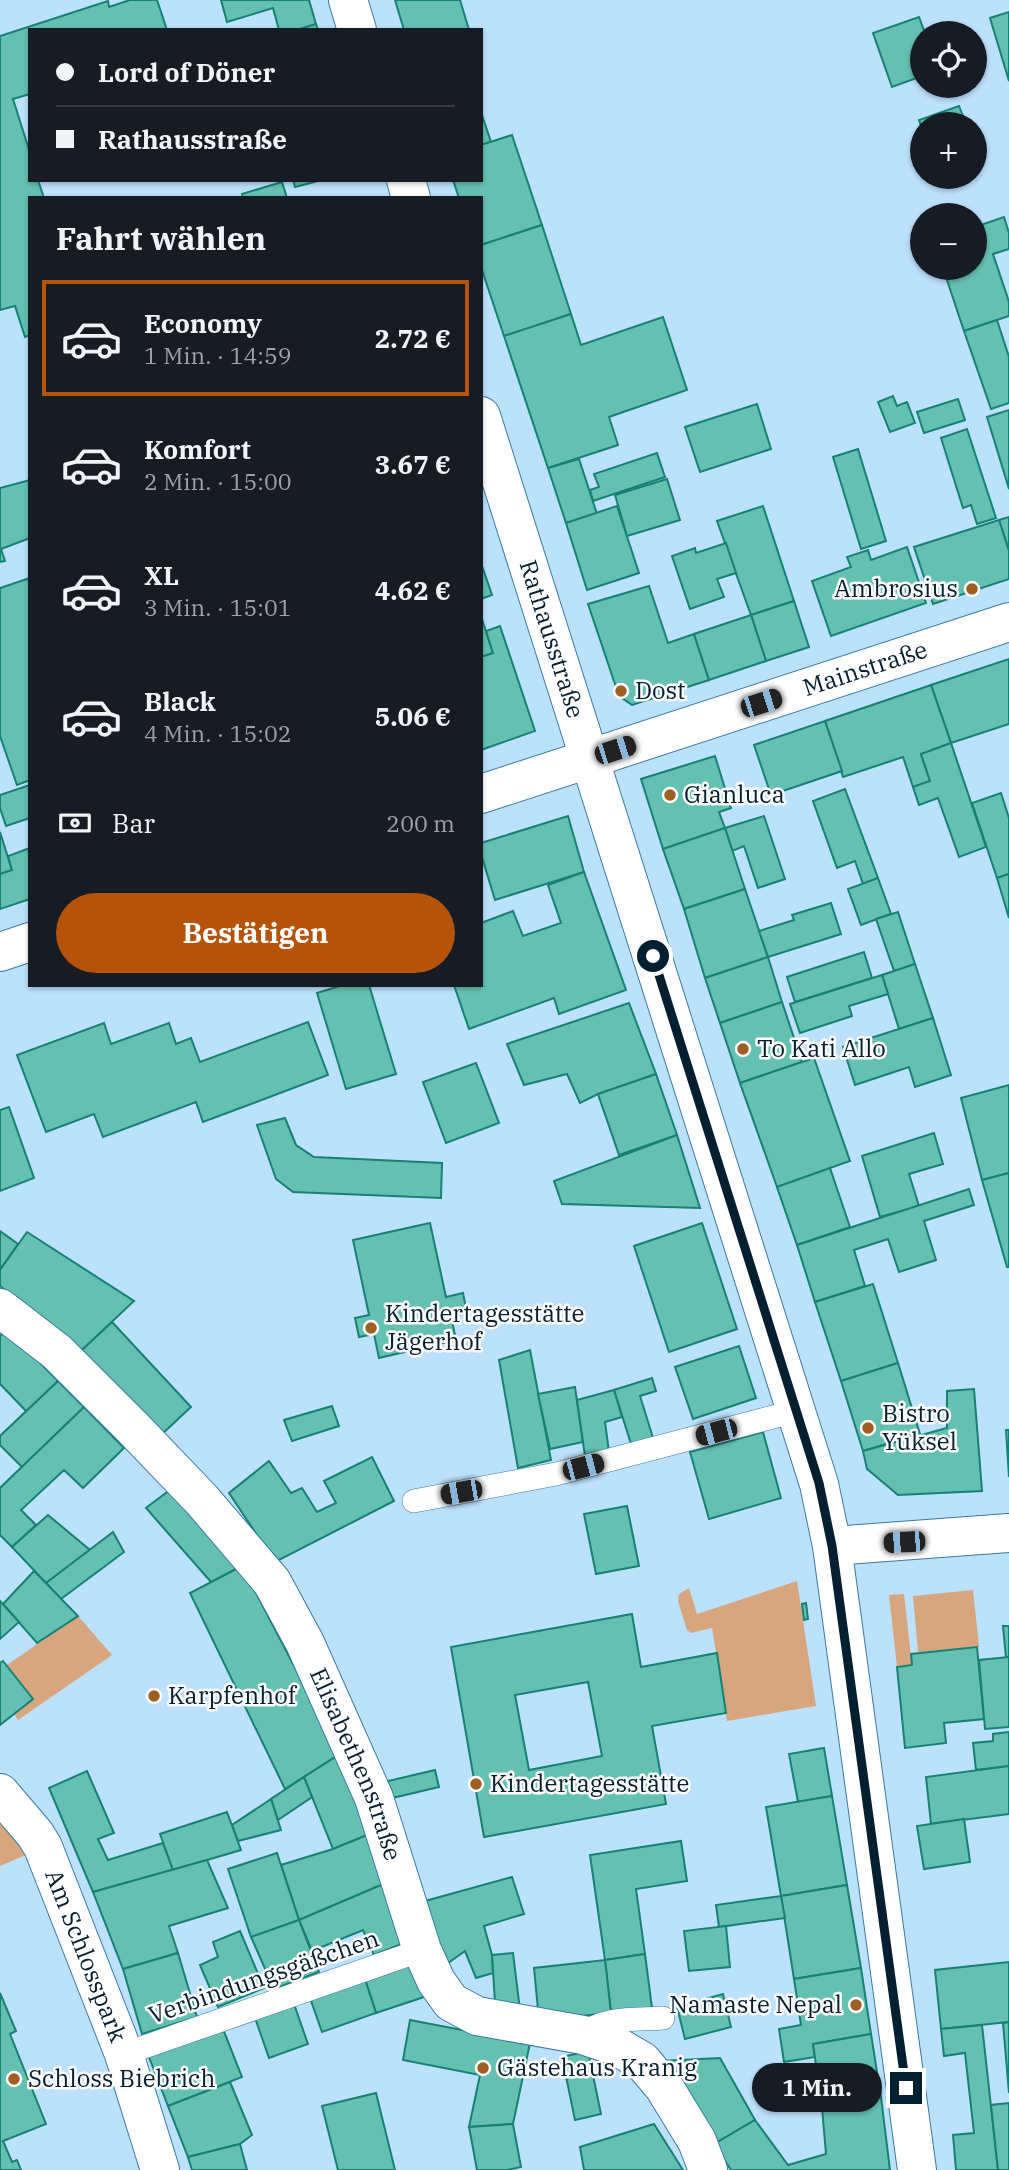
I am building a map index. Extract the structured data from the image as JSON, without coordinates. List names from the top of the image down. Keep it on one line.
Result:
{"streets":{"street":["Rathausstraße","Mainstraße","Elisabethenstraße","Am Schlosspark"],"lane":["Verbindungsgäßchen"]},"crossings":[["Rathausstraße","Mainstraße"],["Elisabethenstraße","Verbindungsgäßchen"],["Am Schlosspark","Verbindungsgäßchen"]],"places":["Ambrosius","Dost","Gianluca","To Kati Allo","Kindertagesstätte Jägerhof","Bistro Yüksel","Karpfenhof","Kindertagesstätte","Namaste Nepal","Gästehaus Kranig","Schloss Biebrich"],"page":{"map_buttons":["+","−"],"banner":["Lord of Döner","Rathausstraße"],"heading":"Fahrt wählen","list":[{"name":"Economy","note":"1 Min. · 14:59","value":"2.72 €"},{"name":"Komfort","note":"2 Min. · 15:00","value":"3.67 €"},{"name":"XL","note":"3 Min. · 15:01","value":"4.62 €"},{"name":"Black","note":"4 Min. · 15:02","value":"5.06 €"}],"pay":["Bar","200 m"],"buttons":"Bestätigen","bubble":"1 Min."}}
